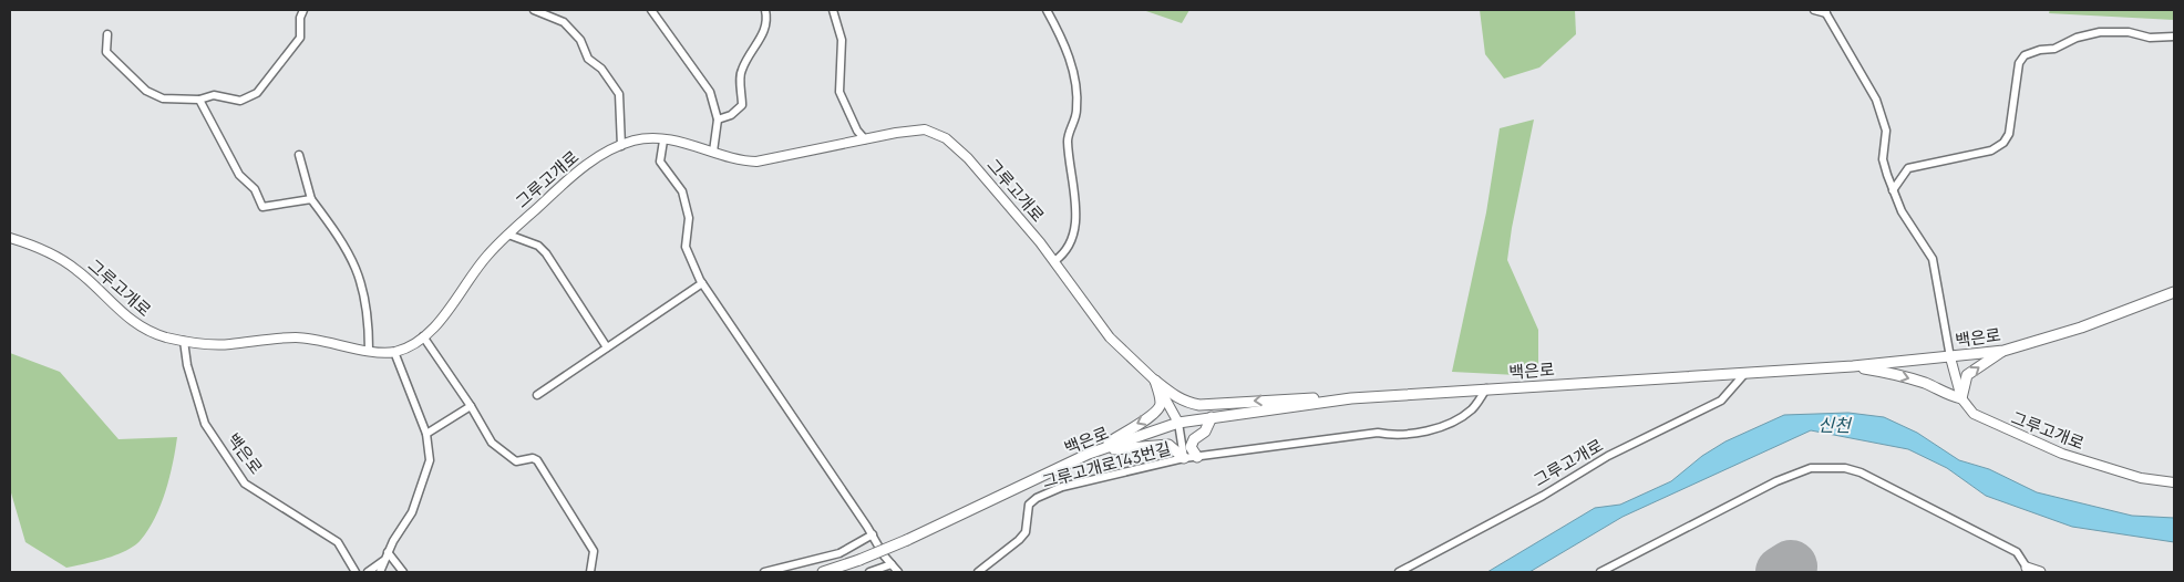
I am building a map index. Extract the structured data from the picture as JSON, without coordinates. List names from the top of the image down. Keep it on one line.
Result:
{"streets":{"main road":["백은로"],"street":["그루고개로","그루고개로143번길"]},"crossings":[["그루고개로","백은로"]],"water":["신천"]}
